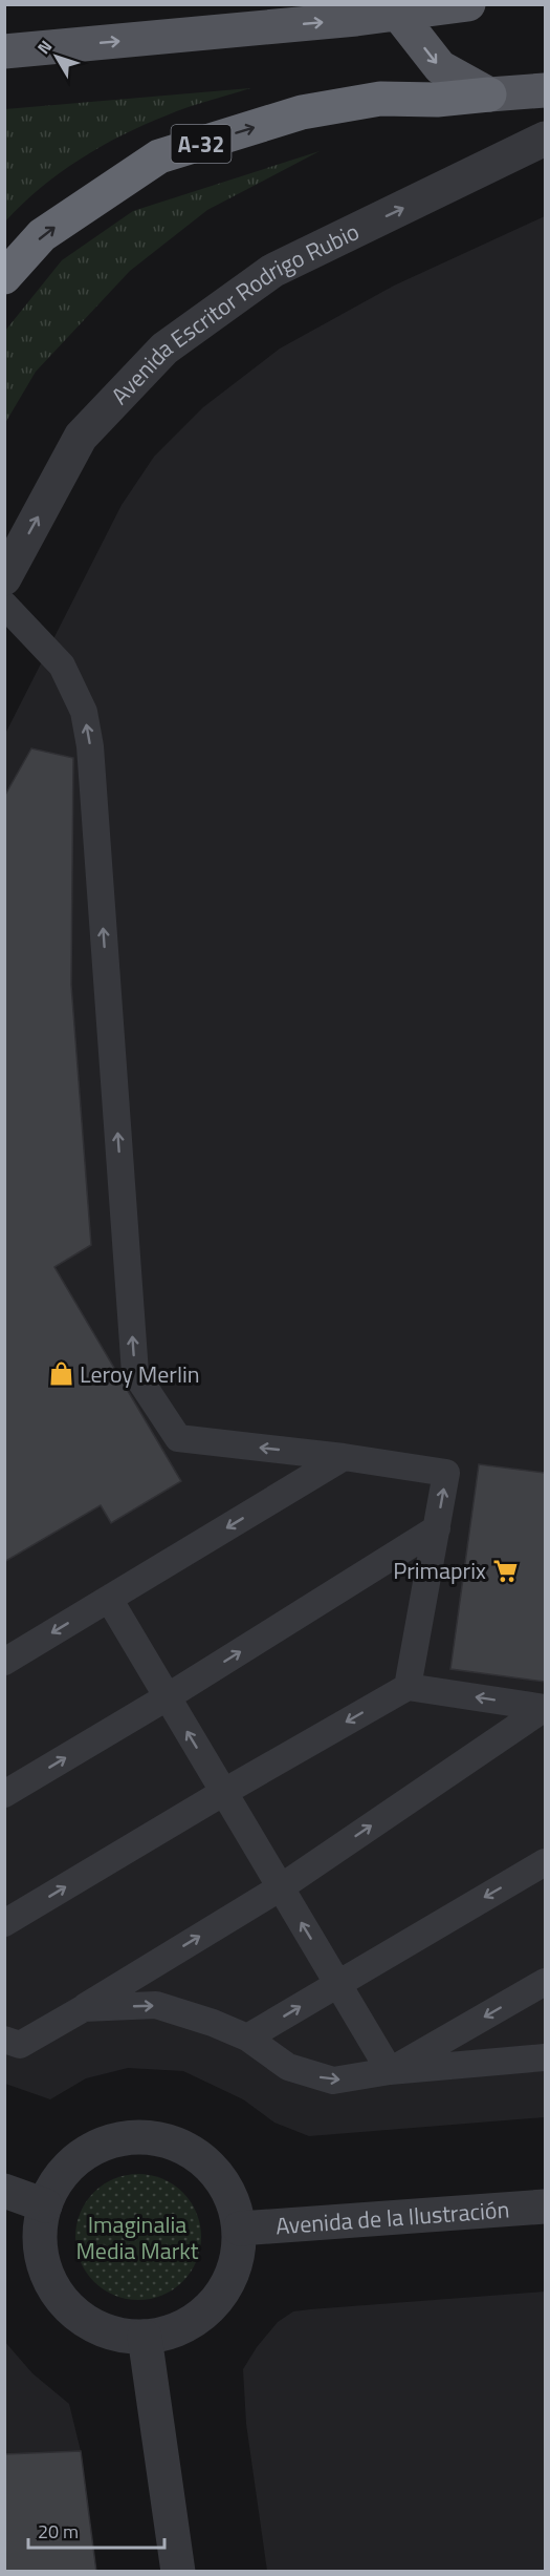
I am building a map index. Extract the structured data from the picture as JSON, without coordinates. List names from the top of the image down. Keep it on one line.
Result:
{"streets":{"highway":["A-32"],"street":["Avenida Escritor Rodrigo Rubio","Avenida de la Ilustración"]},"one_way":["Avenida Escritor Rodrigo Rubio"],"parks":["Imaginalia Media Markt"],"places":{"shop":["Leroy Merlin"],"supermarket":["Primaprix"]},"scale_bar":"20 m","north":"top left"}
